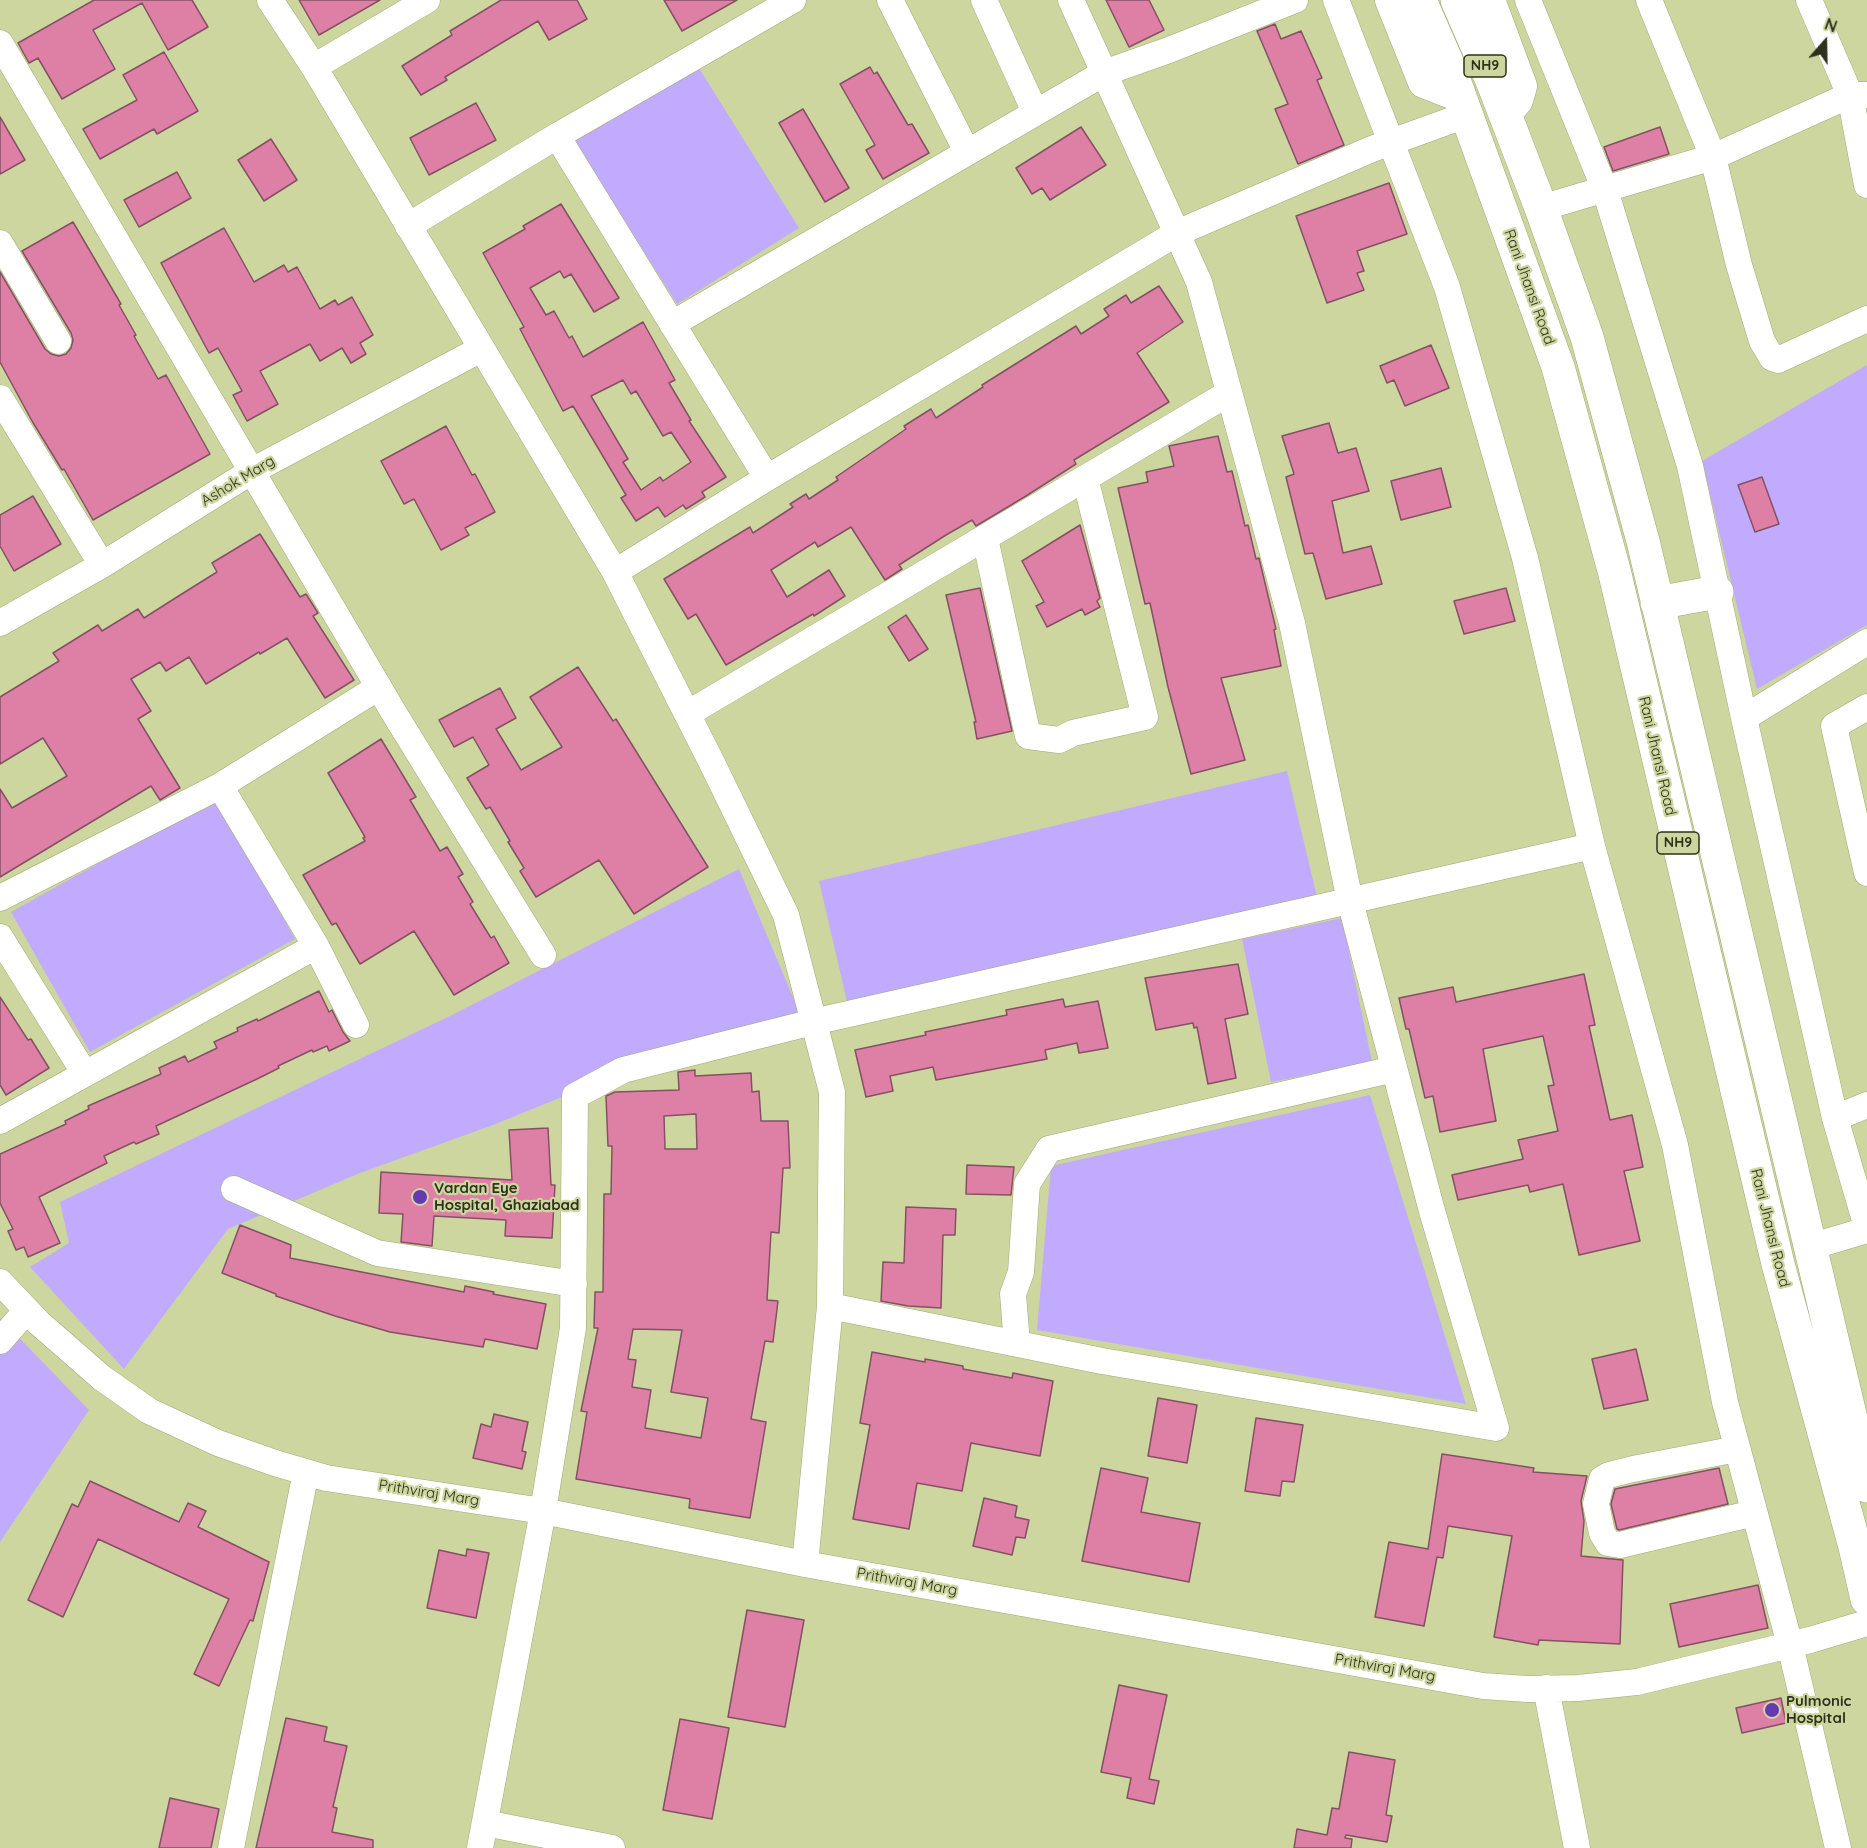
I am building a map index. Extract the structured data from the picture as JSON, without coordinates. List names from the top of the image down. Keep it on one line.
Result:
{"streets":{"highway":["NH9","Rani Jhansi Road"],"street":["Ashok Marg","Prithviraj Marg"]},"crossings":[["NH9","Rani Jhansi Road"]],"places":["Vardan Eye Hospital, Ghaziabad","Pulmonic Hospital"],"north":"top"}
